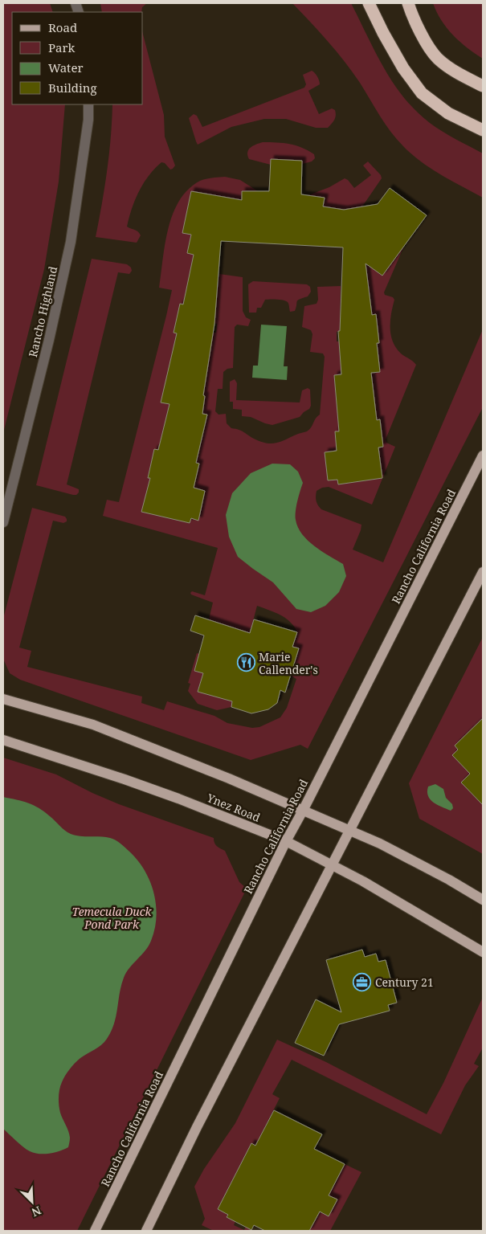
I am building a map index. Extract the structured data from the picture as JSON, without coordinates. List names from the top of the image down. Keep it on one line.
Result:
{"streets":{"main road":["Rancho California Road","Ynez Road"],"street":["Rancho Highland"]},"crossings":[["Rancho California Road","Ynez Road"]],"parks":["Temecula Duck Pond Park"],"places":{"restaurant":["Marie Callender's"],"office":["Century 21"]},"legend":["Road","Park","Water","Building"],"north":"bottom right"}
